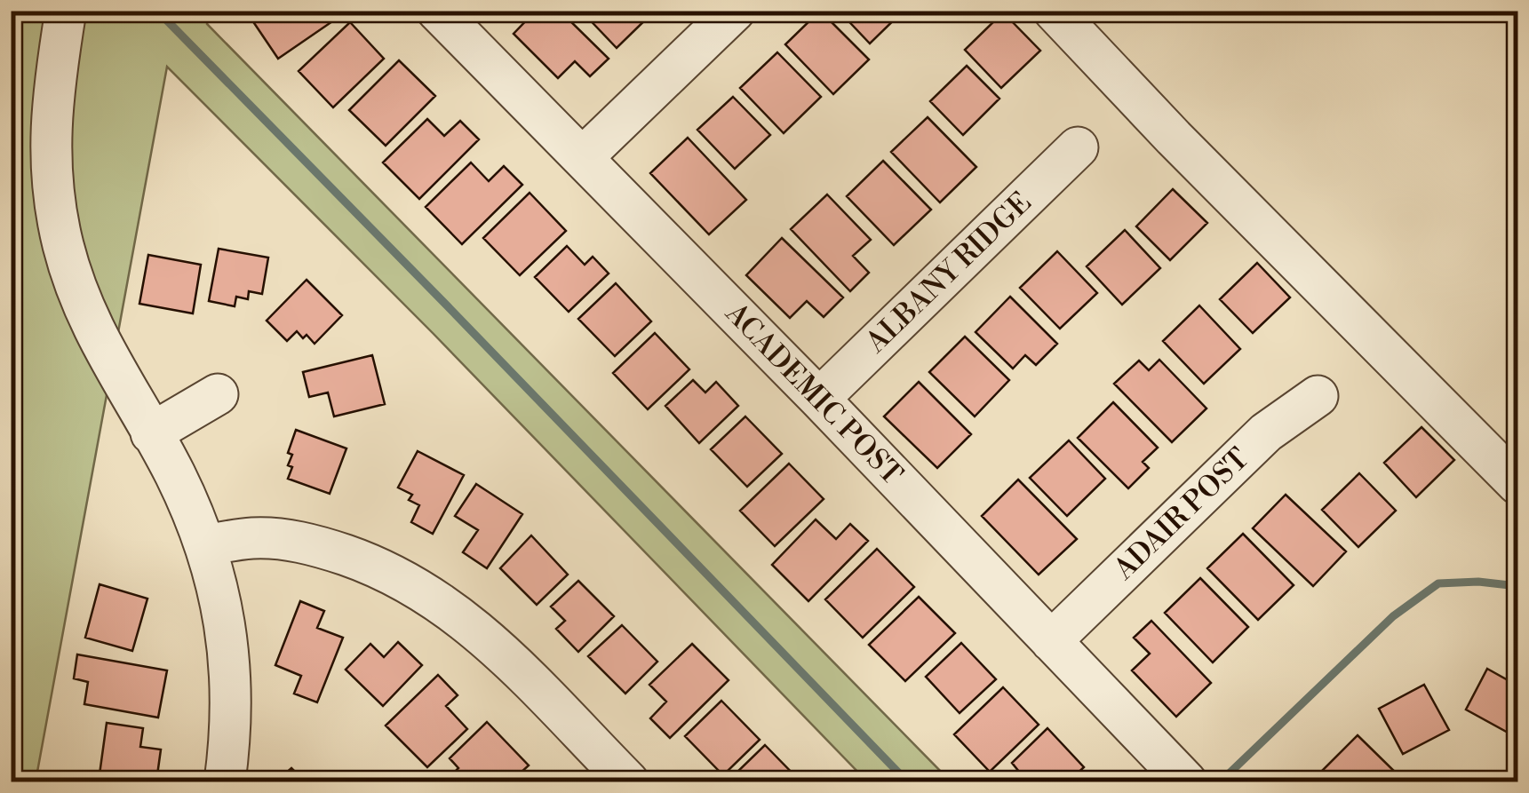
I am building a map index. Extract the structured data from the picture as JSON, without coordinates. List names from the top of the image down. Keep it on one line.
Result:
{"streets":{"street":["ALBANY RIDGE","ACADEMIC POST","ADAIR POST"]},"crossings":[["ALBANY RIDGE","ACADEMIC POST"],["ACADEMIC POST","ADAIR POST"]]}
